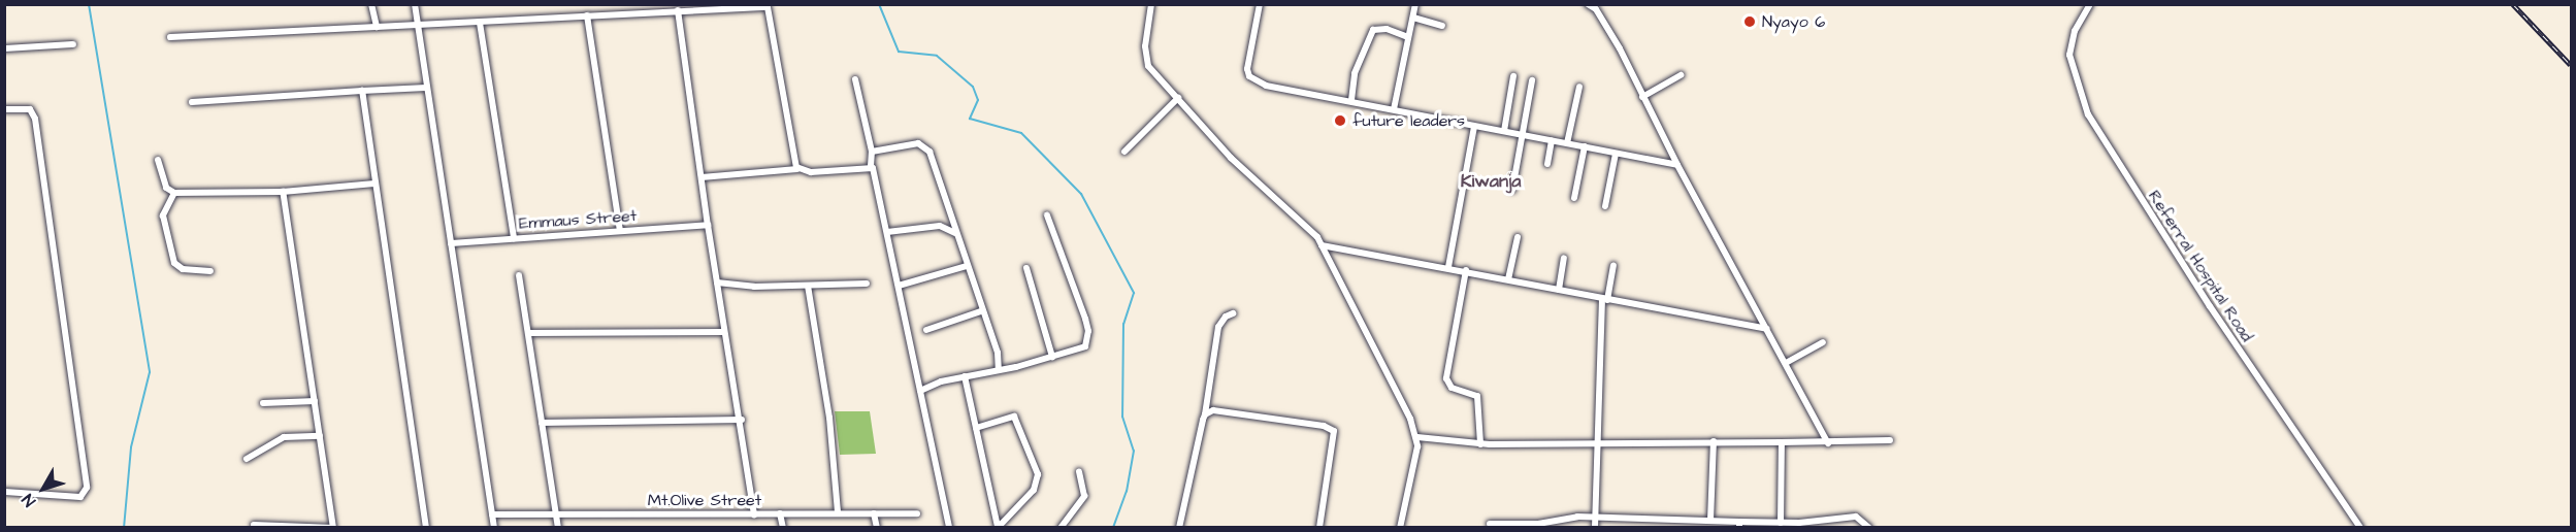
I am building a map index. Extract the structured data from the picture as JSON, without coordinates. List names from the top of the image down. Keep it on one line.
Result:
{"streets":{"street":["Emmaus Street","Referral Hospital Road","Mt.Olive Street"]},"districts":["Kiwanja"],"places":["Nyayo 6","future leaders"],"north":"bottom left"}
